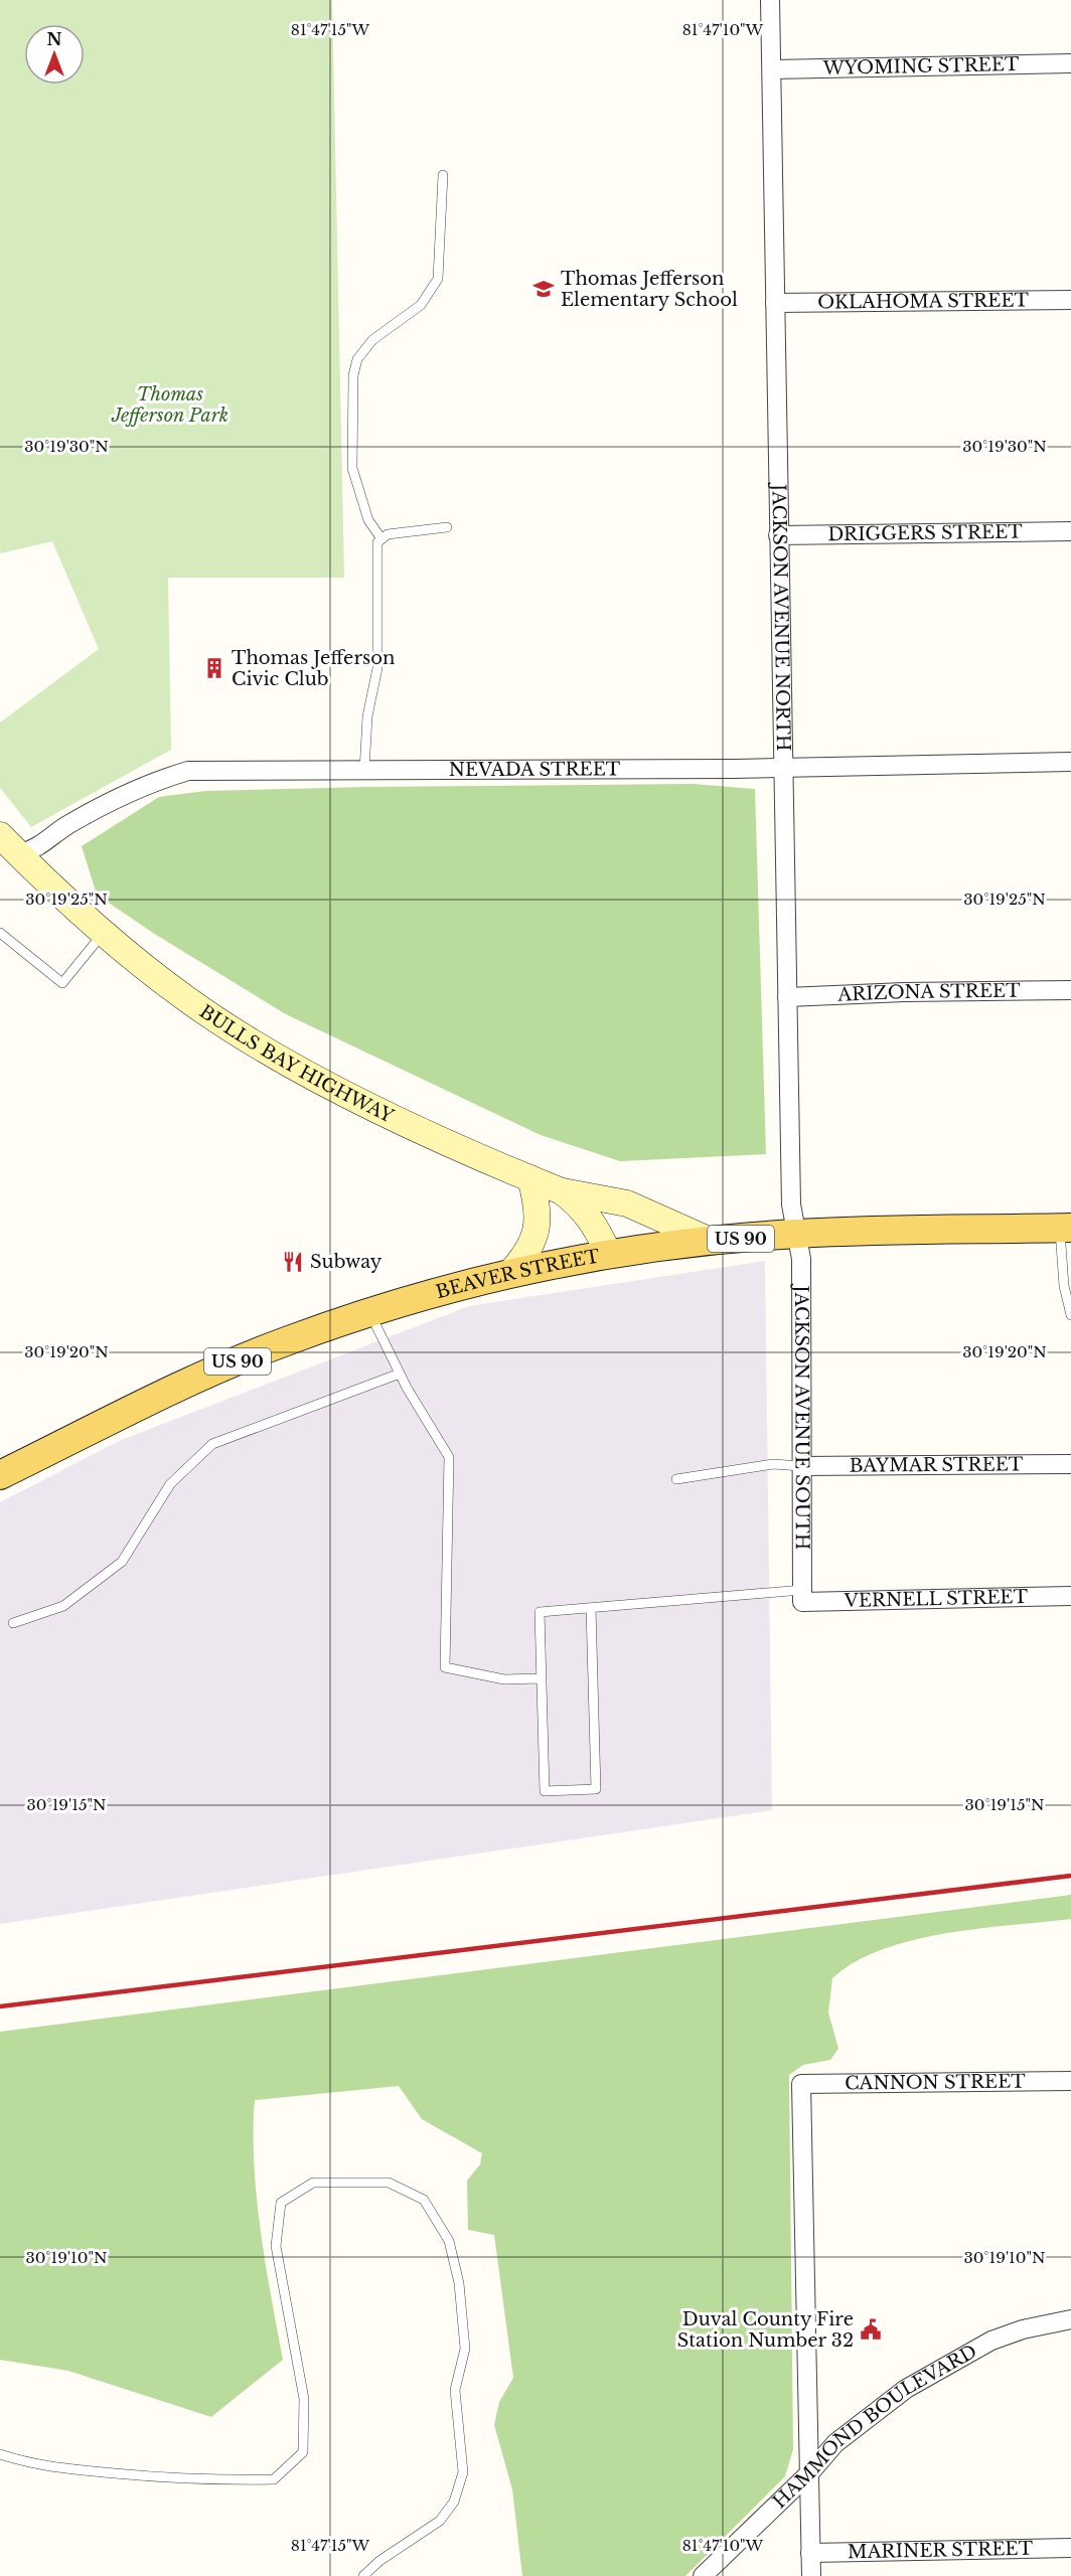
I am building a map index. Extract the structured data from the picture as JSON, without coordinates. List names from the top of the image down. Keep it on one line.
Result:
{"streets":{"main road":["BULLS BAY HIGHWAY","US 90","BEAVER STREET"],"street":["WYOMING STREET","OKLAHOMA STREET","DRIGGERS STREET","JACKSON AVENUE NORTH","NEVADA STREET","ARIZONA STREET","JACKSON AVENUE SOUTH","BAYMAR STREET","VERNELL STREET","CANNON STREET","HAMMOND BOULEVARD","MARINER STREET"]},"crossings":[["WYOMING STREET","JACKSON AVENUE NORTH"],["OKLAHOMA STREET","JACKSON AVENUE NORTH"],["DRIGGERS STREET","JACKSON AVENUE NORTH"],["JACKSON AVENUE NORTH","NEVADA STREET"],["JACKSON AVENUE NORTH","ARIZONA STREET"],["JACKSON AVENUE NORTH","BEAVER STREET"],["JACKSON AVENUE NORTH","JACKSON AVENUE SOUTH"],["NEVADA STREET","BULLS BAY HIGHWAY"],["BULLS BAY HIGHWAY","BEAVER STREET"],["BEAVER STREET","JACKSON AVENUE SOUTH"],["JACKSON AVENUE SOUTH","BAYMAR STREET"],["JACKSON AVENUE SOUTH","VERNELL STREET"],["CANNON STREET","HAMMOND BOULEVARD"]],"parks":["Thomas Jefferson Park"],"places":{"school or university":["Thomas Jefferson Elementary School"],"building":["Thomas Jefferson Civic Club"],"restaurant":["Subway"],"public building":["Duval County Fire Station Number 32"]},"north":"top","coordinates":["81°47'15\"W","81°47'10\"W","30°19'30\"N","30°19'25\"N","30°19'20\"N","30°19'15\"N","30°19'10\"N"]}
